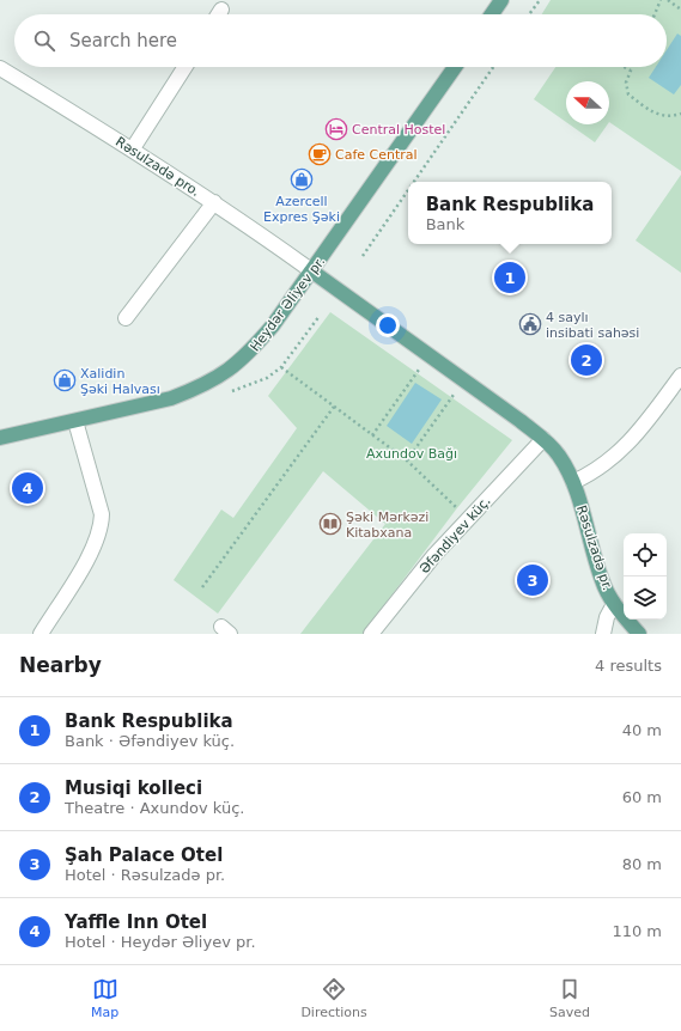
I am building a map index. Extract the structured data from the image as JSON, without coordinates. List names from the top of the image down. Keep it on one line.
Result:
{"streets":{"main road":["Heydər Əliyev pr.","Rəsulzadə pr."],"street":["Rəsulzadə pro.","Əfəndiyev küç."]},"crossings":[["Rəsulzadə pro.","Heydər Əliyev pr."],["Rəsulzadə pro.","Rəsulzadə pr."],["Heydər Əliyev pr.","Rəsulzadə pr."],["Əfəndiyev küç.","Rəsulzadə pr."]],"parks":["Axundov Bağı"],"places":{"hotel":["Central Hostel"],"cafe":["Cafe Central"],"shop":["Azercell Expres Şəki","Xalidin Şəki Halvası"],"public building":["4 saylı insibati sahəsi"],"library":["Şəki Mərkəzi Kitabxana"]},"north":"left","page":{"search":"Search here","popup":["Bank Respublika","Bank"],"pins":["1","2","4","3"],"heading":["Nearby","4 results"],"list":[{"mark":"1","name":"Bank Respublika","note":"Bank · Əfəndiyev küç.","value":"40 m"},{"mark":"2","name":"Musiqi kolleci","note":"Theatre · Axundov küç.","value":"60 m"},{"mark":"3","name":"Şah Palace Otel","note":"Hotel · Rəsulzadə pr.","value":"80 m"},{"mark":"4","name":"Yaffle Inn Otel","note":"Hotel · Heydər Əliyev pr.","value":"110 m"}],"nav":["Map","Directions","Saved"]}}
